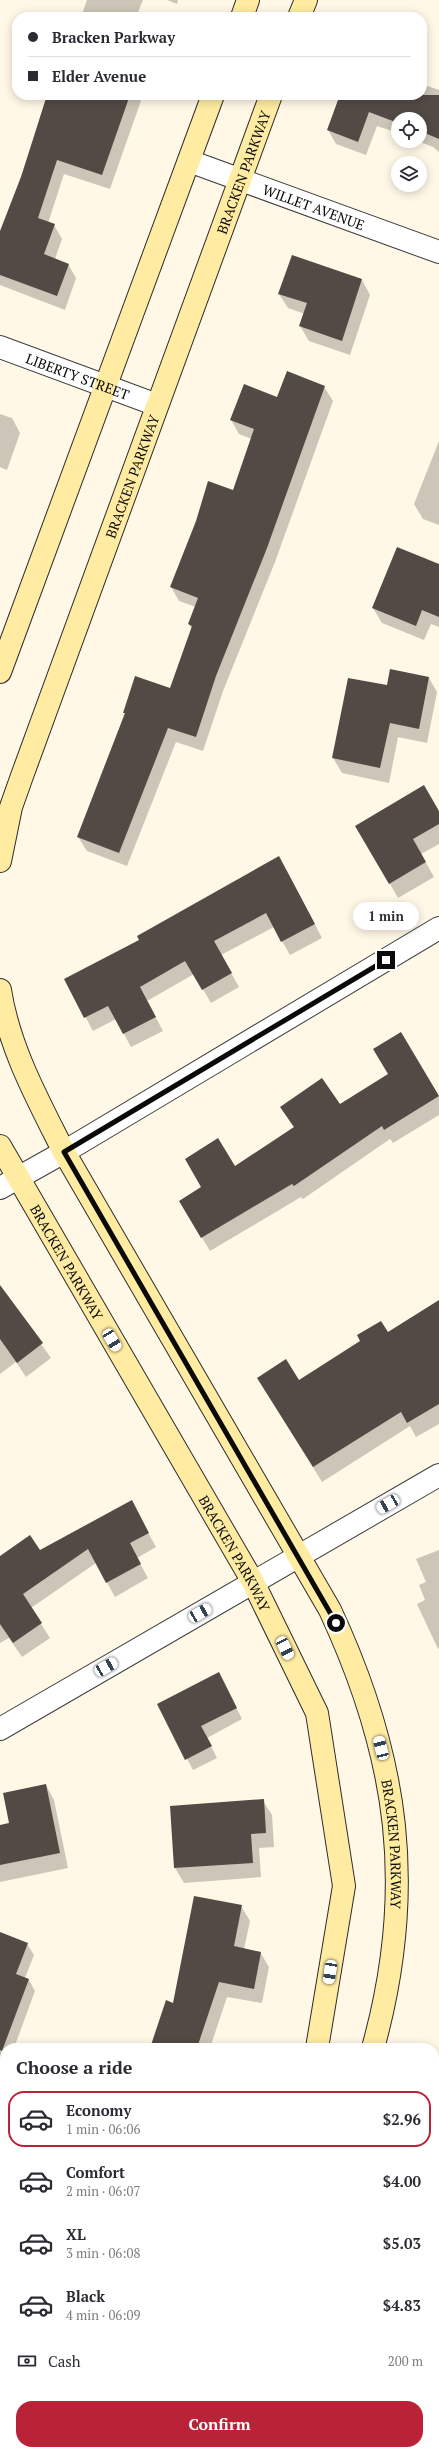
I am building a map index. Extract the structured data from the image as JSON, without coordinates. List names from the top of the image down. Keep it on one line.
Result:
{"streets":{"street":["BRACKEN PARKWAY","WILLET AVENUE","LIBERTY STREET"]},"crossings":[["BRACKEN PARKWAY","WILLET AVENUE"],["BRACKEN PARKWAY","LIBERTY STREET"]],"page":{"banner":["Bracken Parkway","Elder Avenue"],"bubble":"1 min","heading":"Choose a ride","list":[{"name":"Economy","note":"1 min · 06:06","value":"$2.96"},{"name":"Comfort","note":"2 min · 06:07","value":"$4.00"},{"name":"XL","note":"3 min · 06:08","value":"$5.03"},{"name":"Black","note":"4 min · 06:09","value":"$4.83"}],"pay":["Cash","200 m"],"buttons":"Confirm"}}
